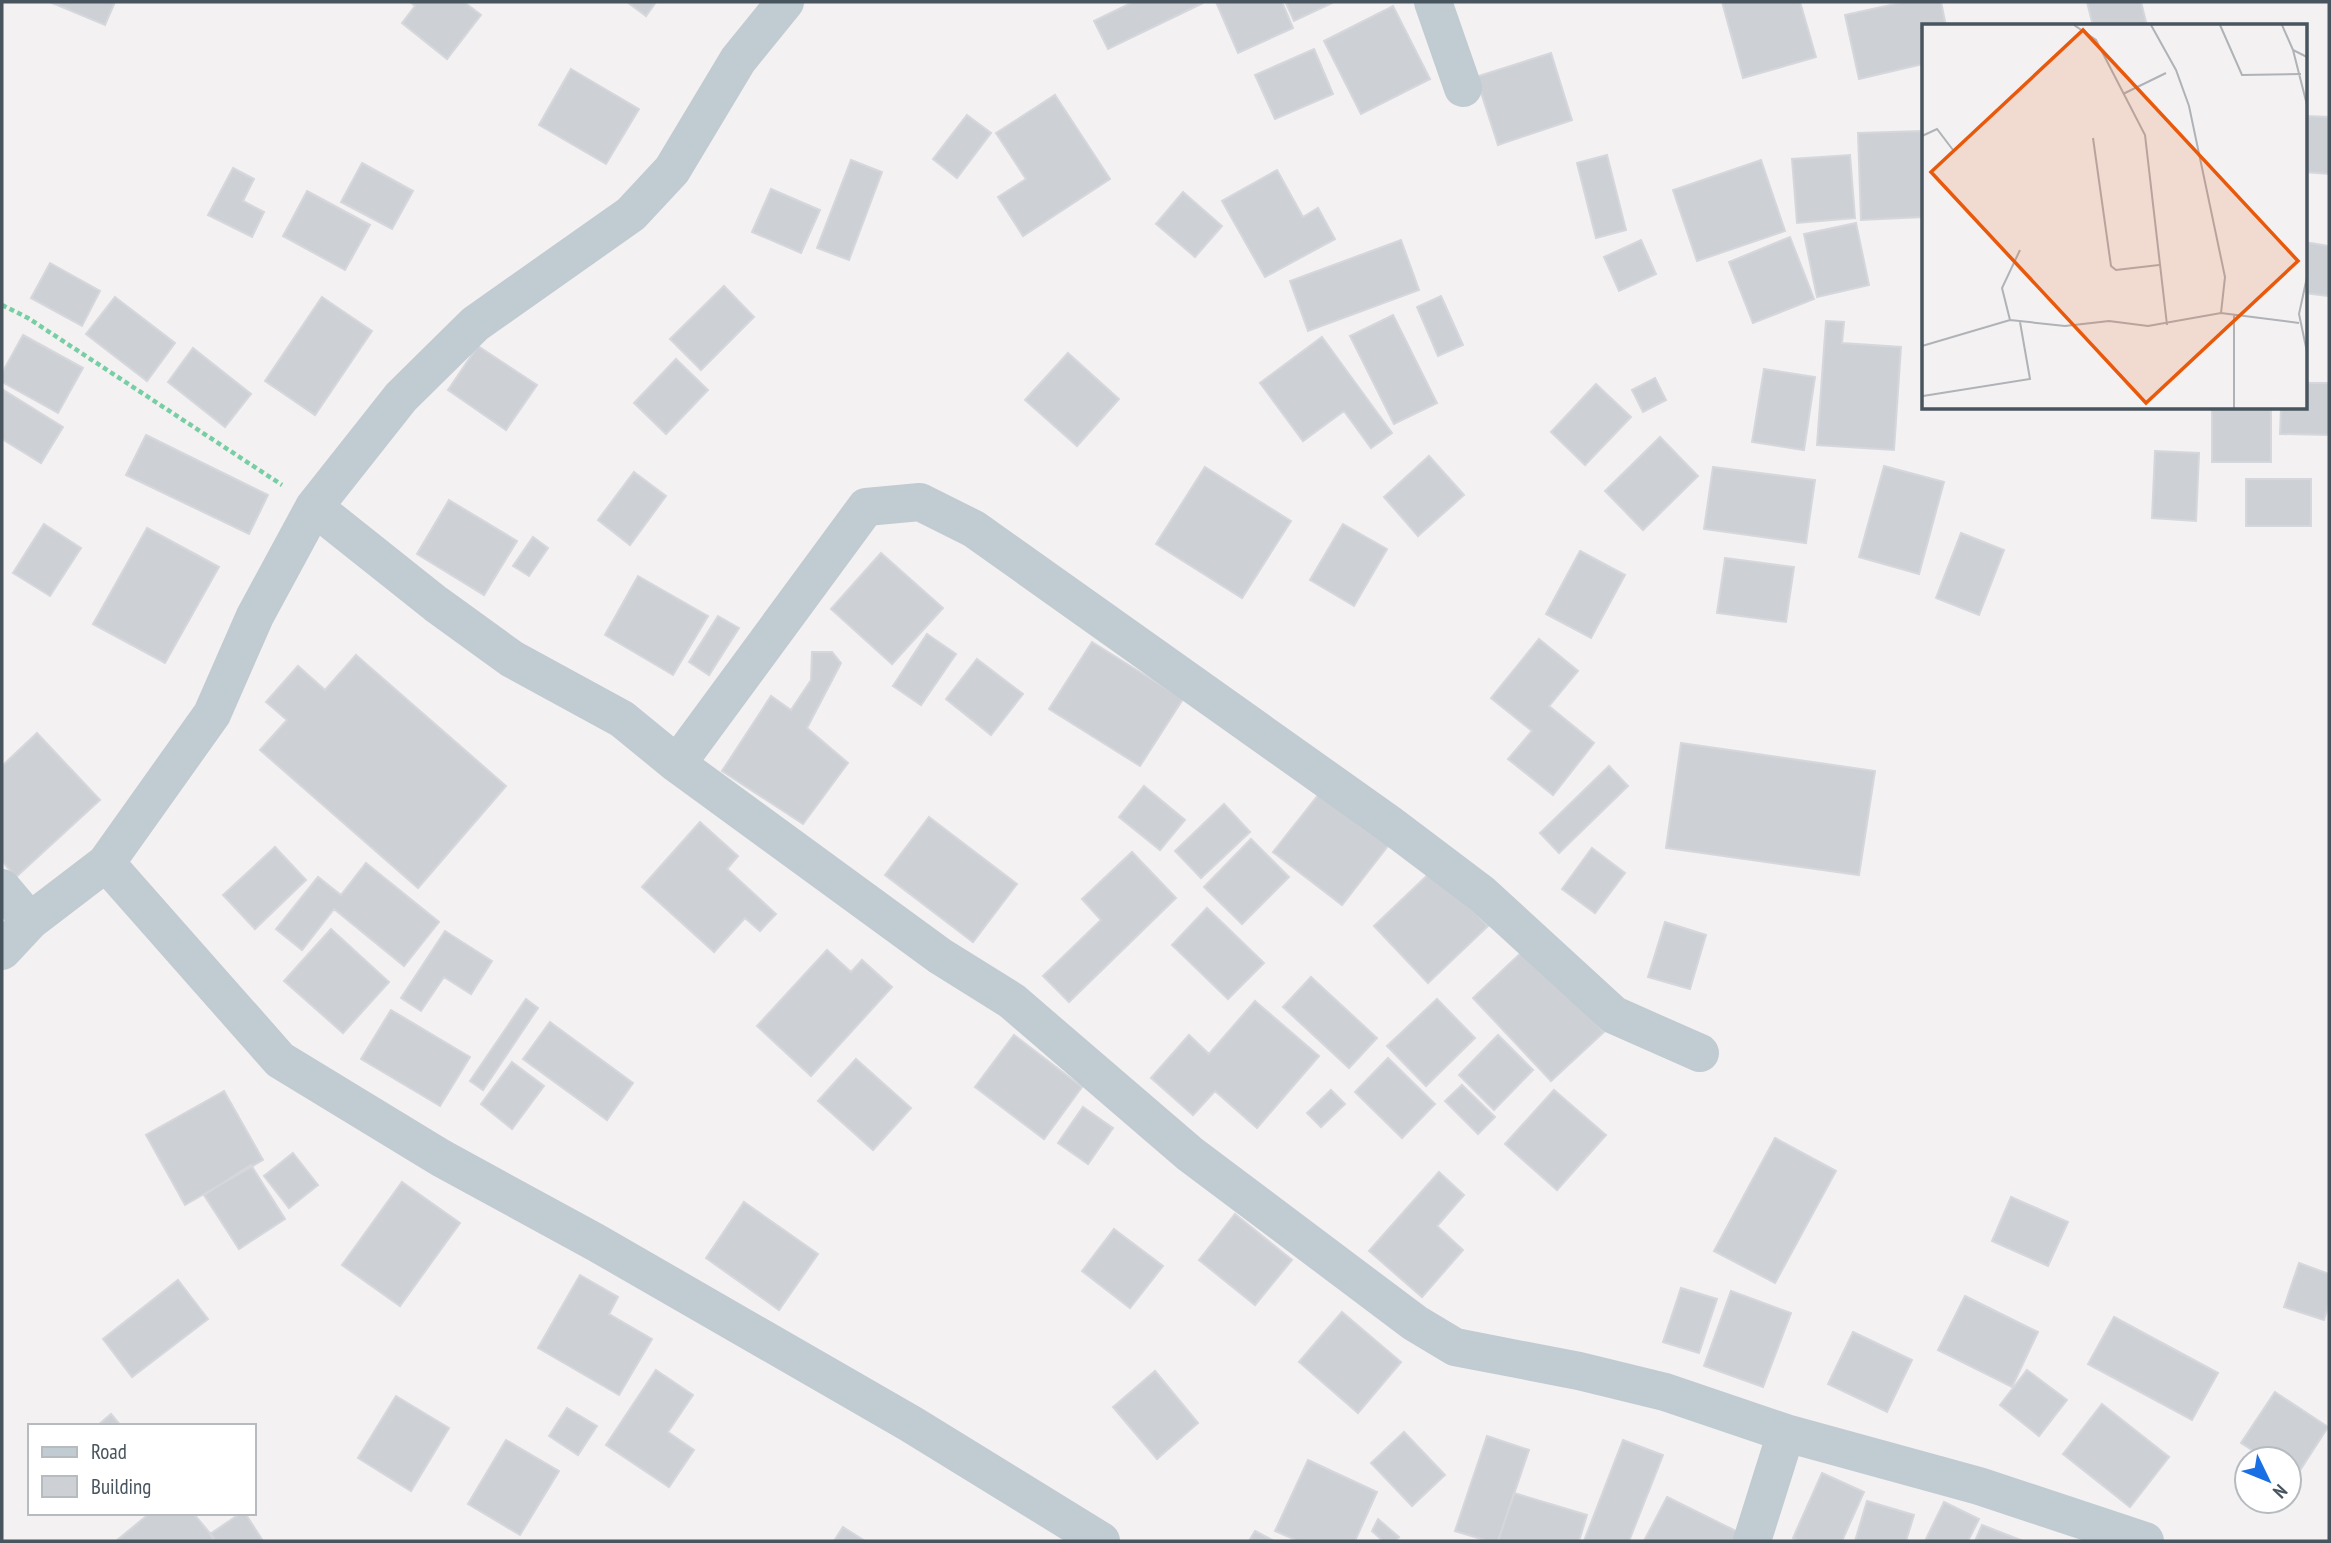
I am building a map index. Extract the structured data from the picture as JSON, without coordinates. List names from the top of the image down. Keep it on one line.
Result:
{"legend":["Road","Building"],"north":"bottom right"}
